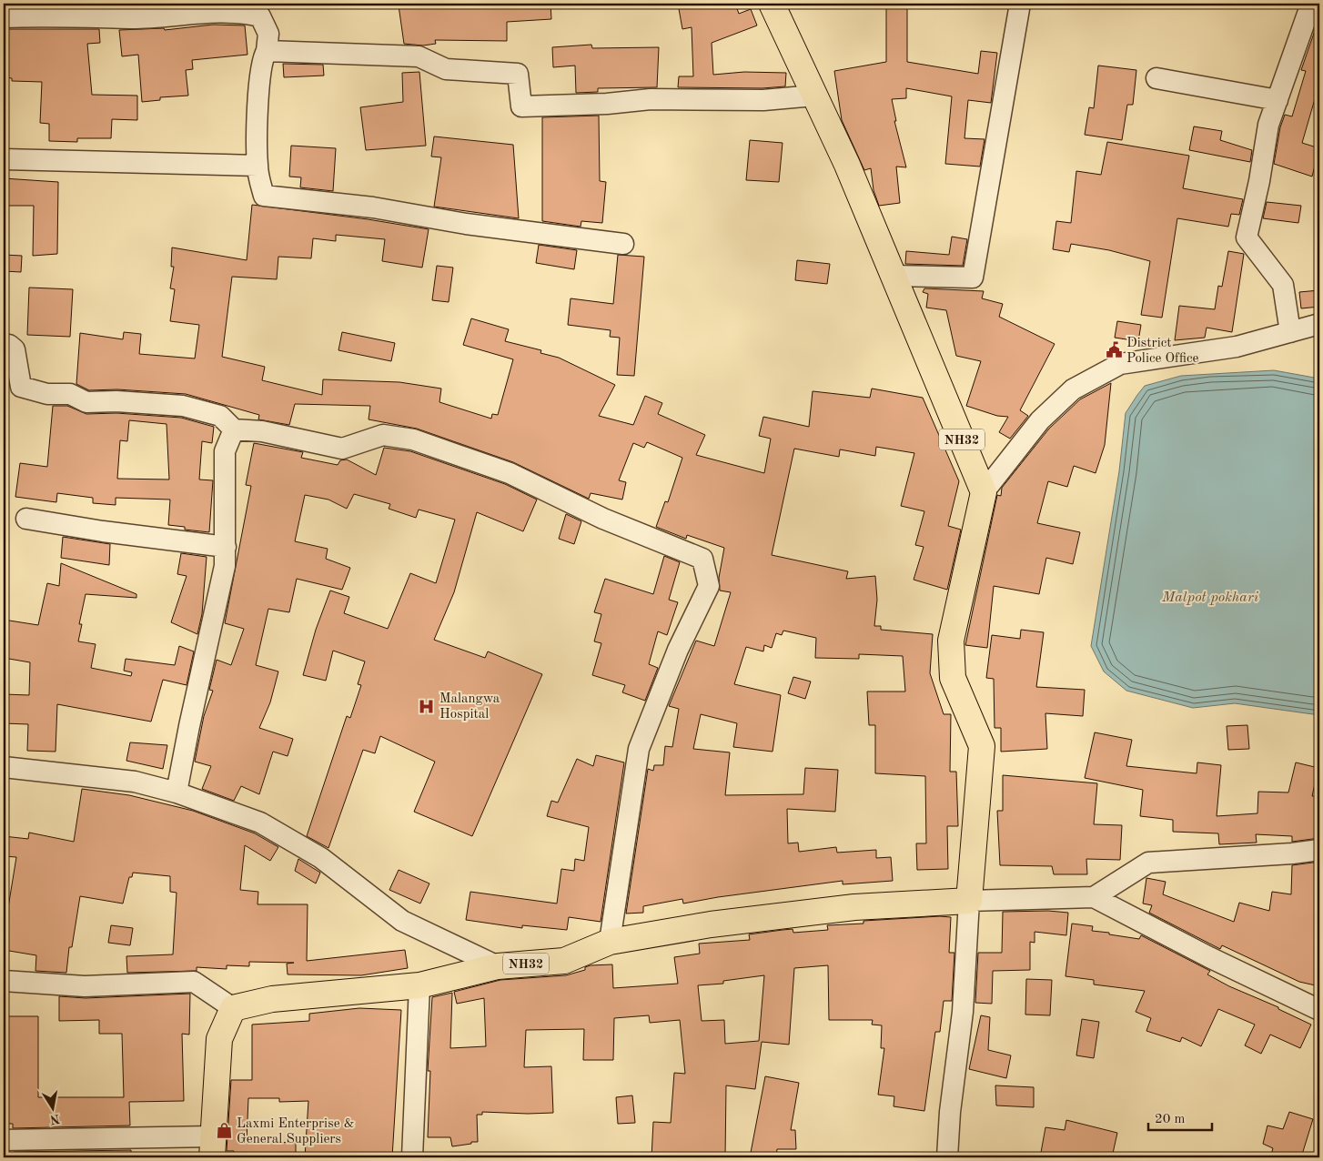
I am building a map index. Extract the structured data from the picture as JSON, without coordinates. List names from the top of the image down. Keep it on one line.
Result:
{"streets":{"main road":["NH32"]},"water":["Malpot pokhari"],"places":{"public building":["District Police Office"],"hospital":["Malangwa Hospital"],"shop":["Laxmi Enterprise & General Suppliers"]},"scale_bar":"20 m","north":"bottom"}
